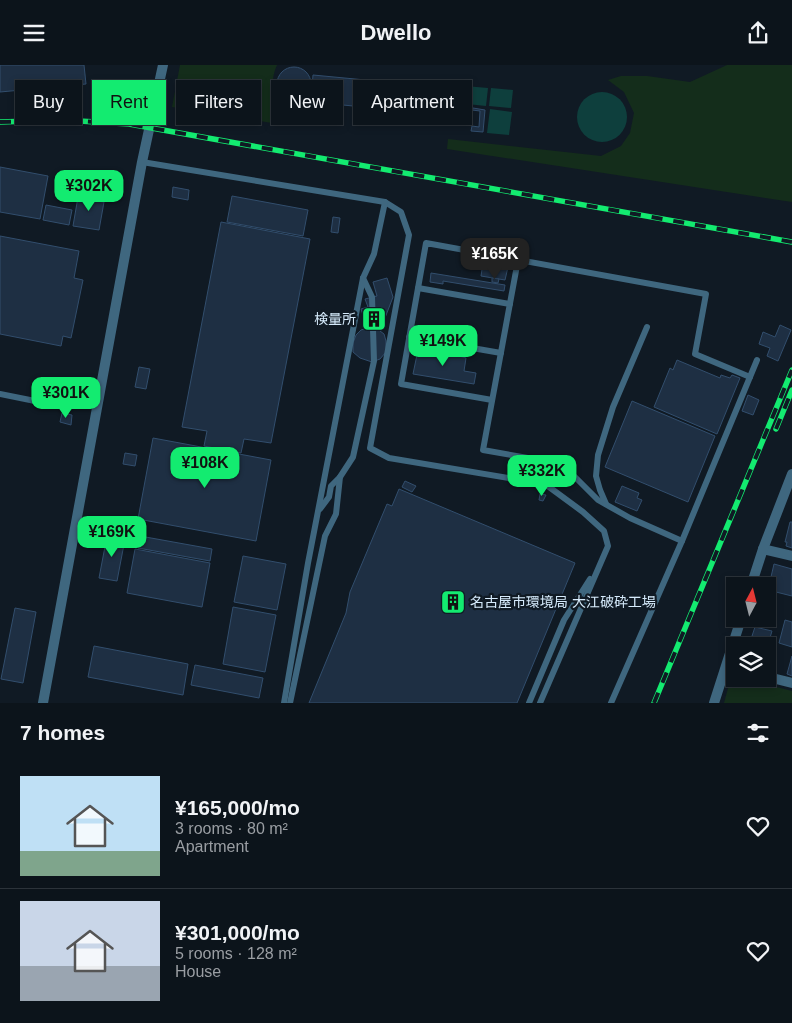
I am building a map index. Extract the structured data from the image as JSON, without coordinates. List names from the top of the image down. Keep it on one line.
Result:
{"places":{"building":["検量所","名古屋市環境局 大江破砕工場"]},"north":"top","page":{"header":"Dwello","chip":["Buy","Rent","Filters","New","Apartment"],"price":["¥302K","¥165K","¥149K","¥301K","¥108K","¥332K","¥169K"],"heading":"7 homes","list":[{"name":"¥165,000/mo","note":"3 rooms · 80 m² · Apartment"},{"name":"¥301,000/mo","note":"5 rooms · 128 m² · House"}]}}
